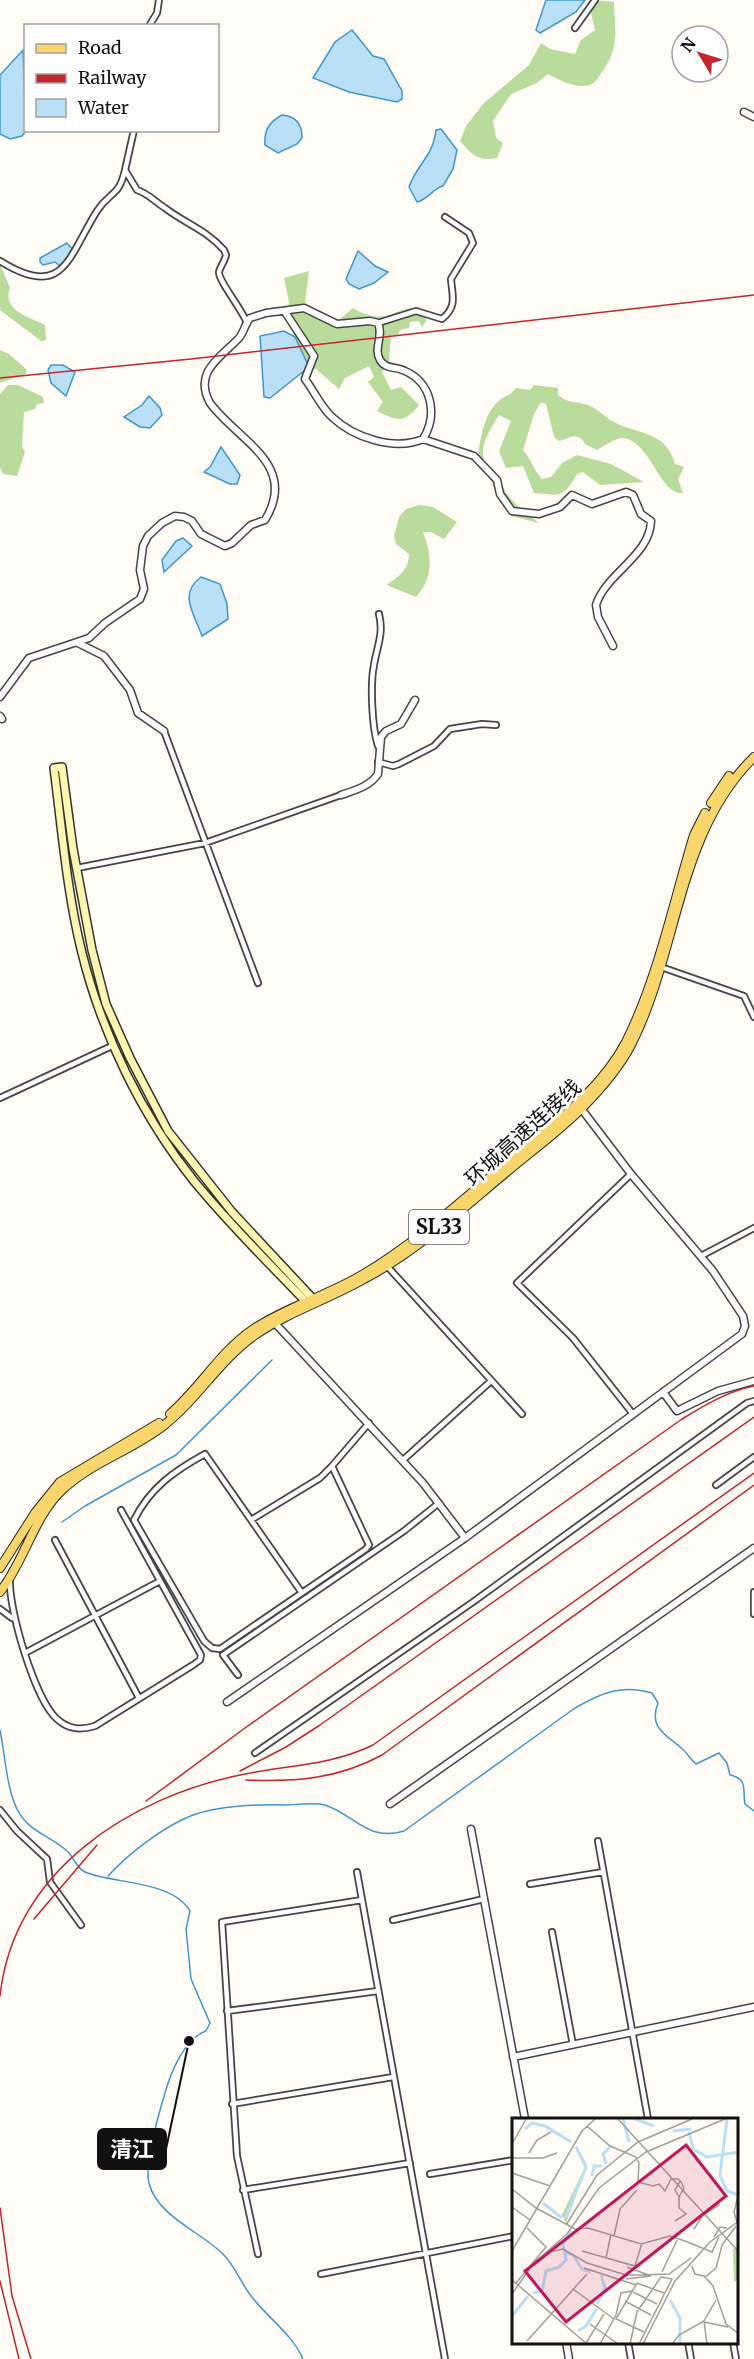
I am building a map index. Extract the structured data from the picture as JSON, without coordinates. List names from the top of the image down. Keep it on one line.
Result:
{"streets":{"main road":["环城高速连接线","SL33"]},"places":["清江"],"legend":["Road","Railway","Water"],"north":"top left"}
